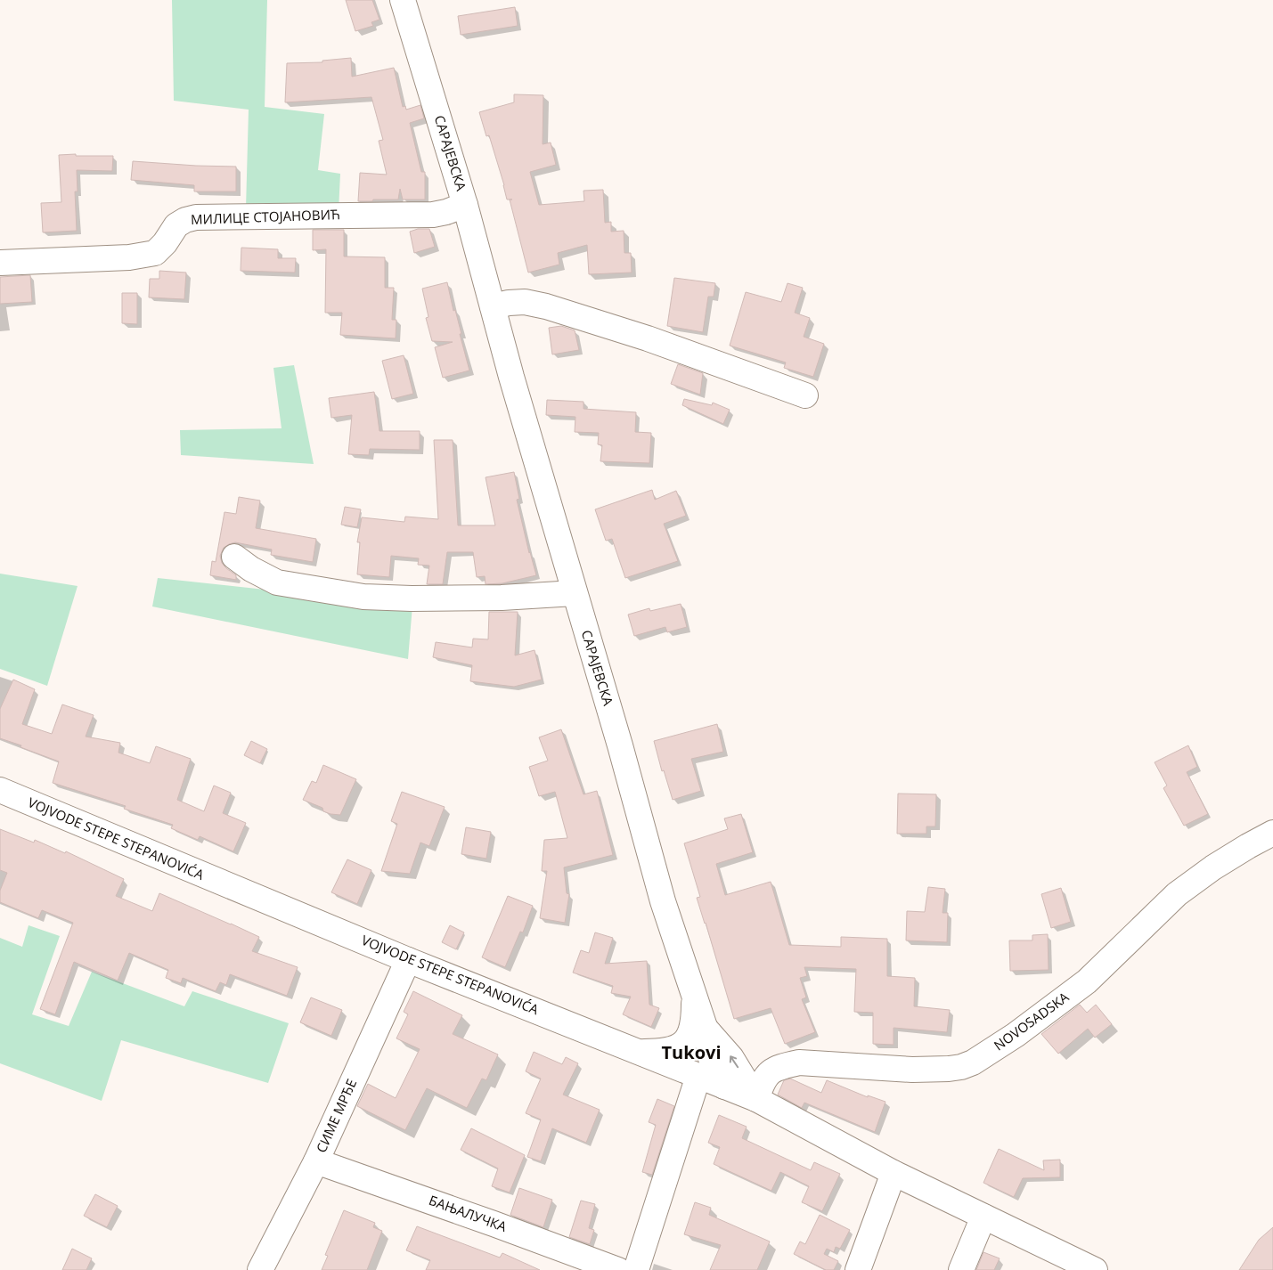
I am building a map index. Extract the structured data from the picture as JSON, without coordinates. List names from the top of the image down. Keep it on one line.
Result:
{"streets":{"street":["САРАЈЕВСКА","МИЛИЦЕ СТОЈАНОВИЋ","VOJVODE STEPE STEPANOVIĆA","NOVOSADSKA","СИМЕ МРЂЕ","БАЊАЛУЧКА"]},"crossings":[["САРАЈЕВСКА","МИЛИЦЕ СТОЈАНОВИЋ"],["VOJVODE STEPE STEPANOVIĆA","NOVOSADSKA"],["VOJVODE STEPE STEPANOVIĆA","СИМЕ МРЂЕ"],["СИМЕ МРЂЕ","БАЊАЛУЧКА"]],"districts":["Tukovi"]}
